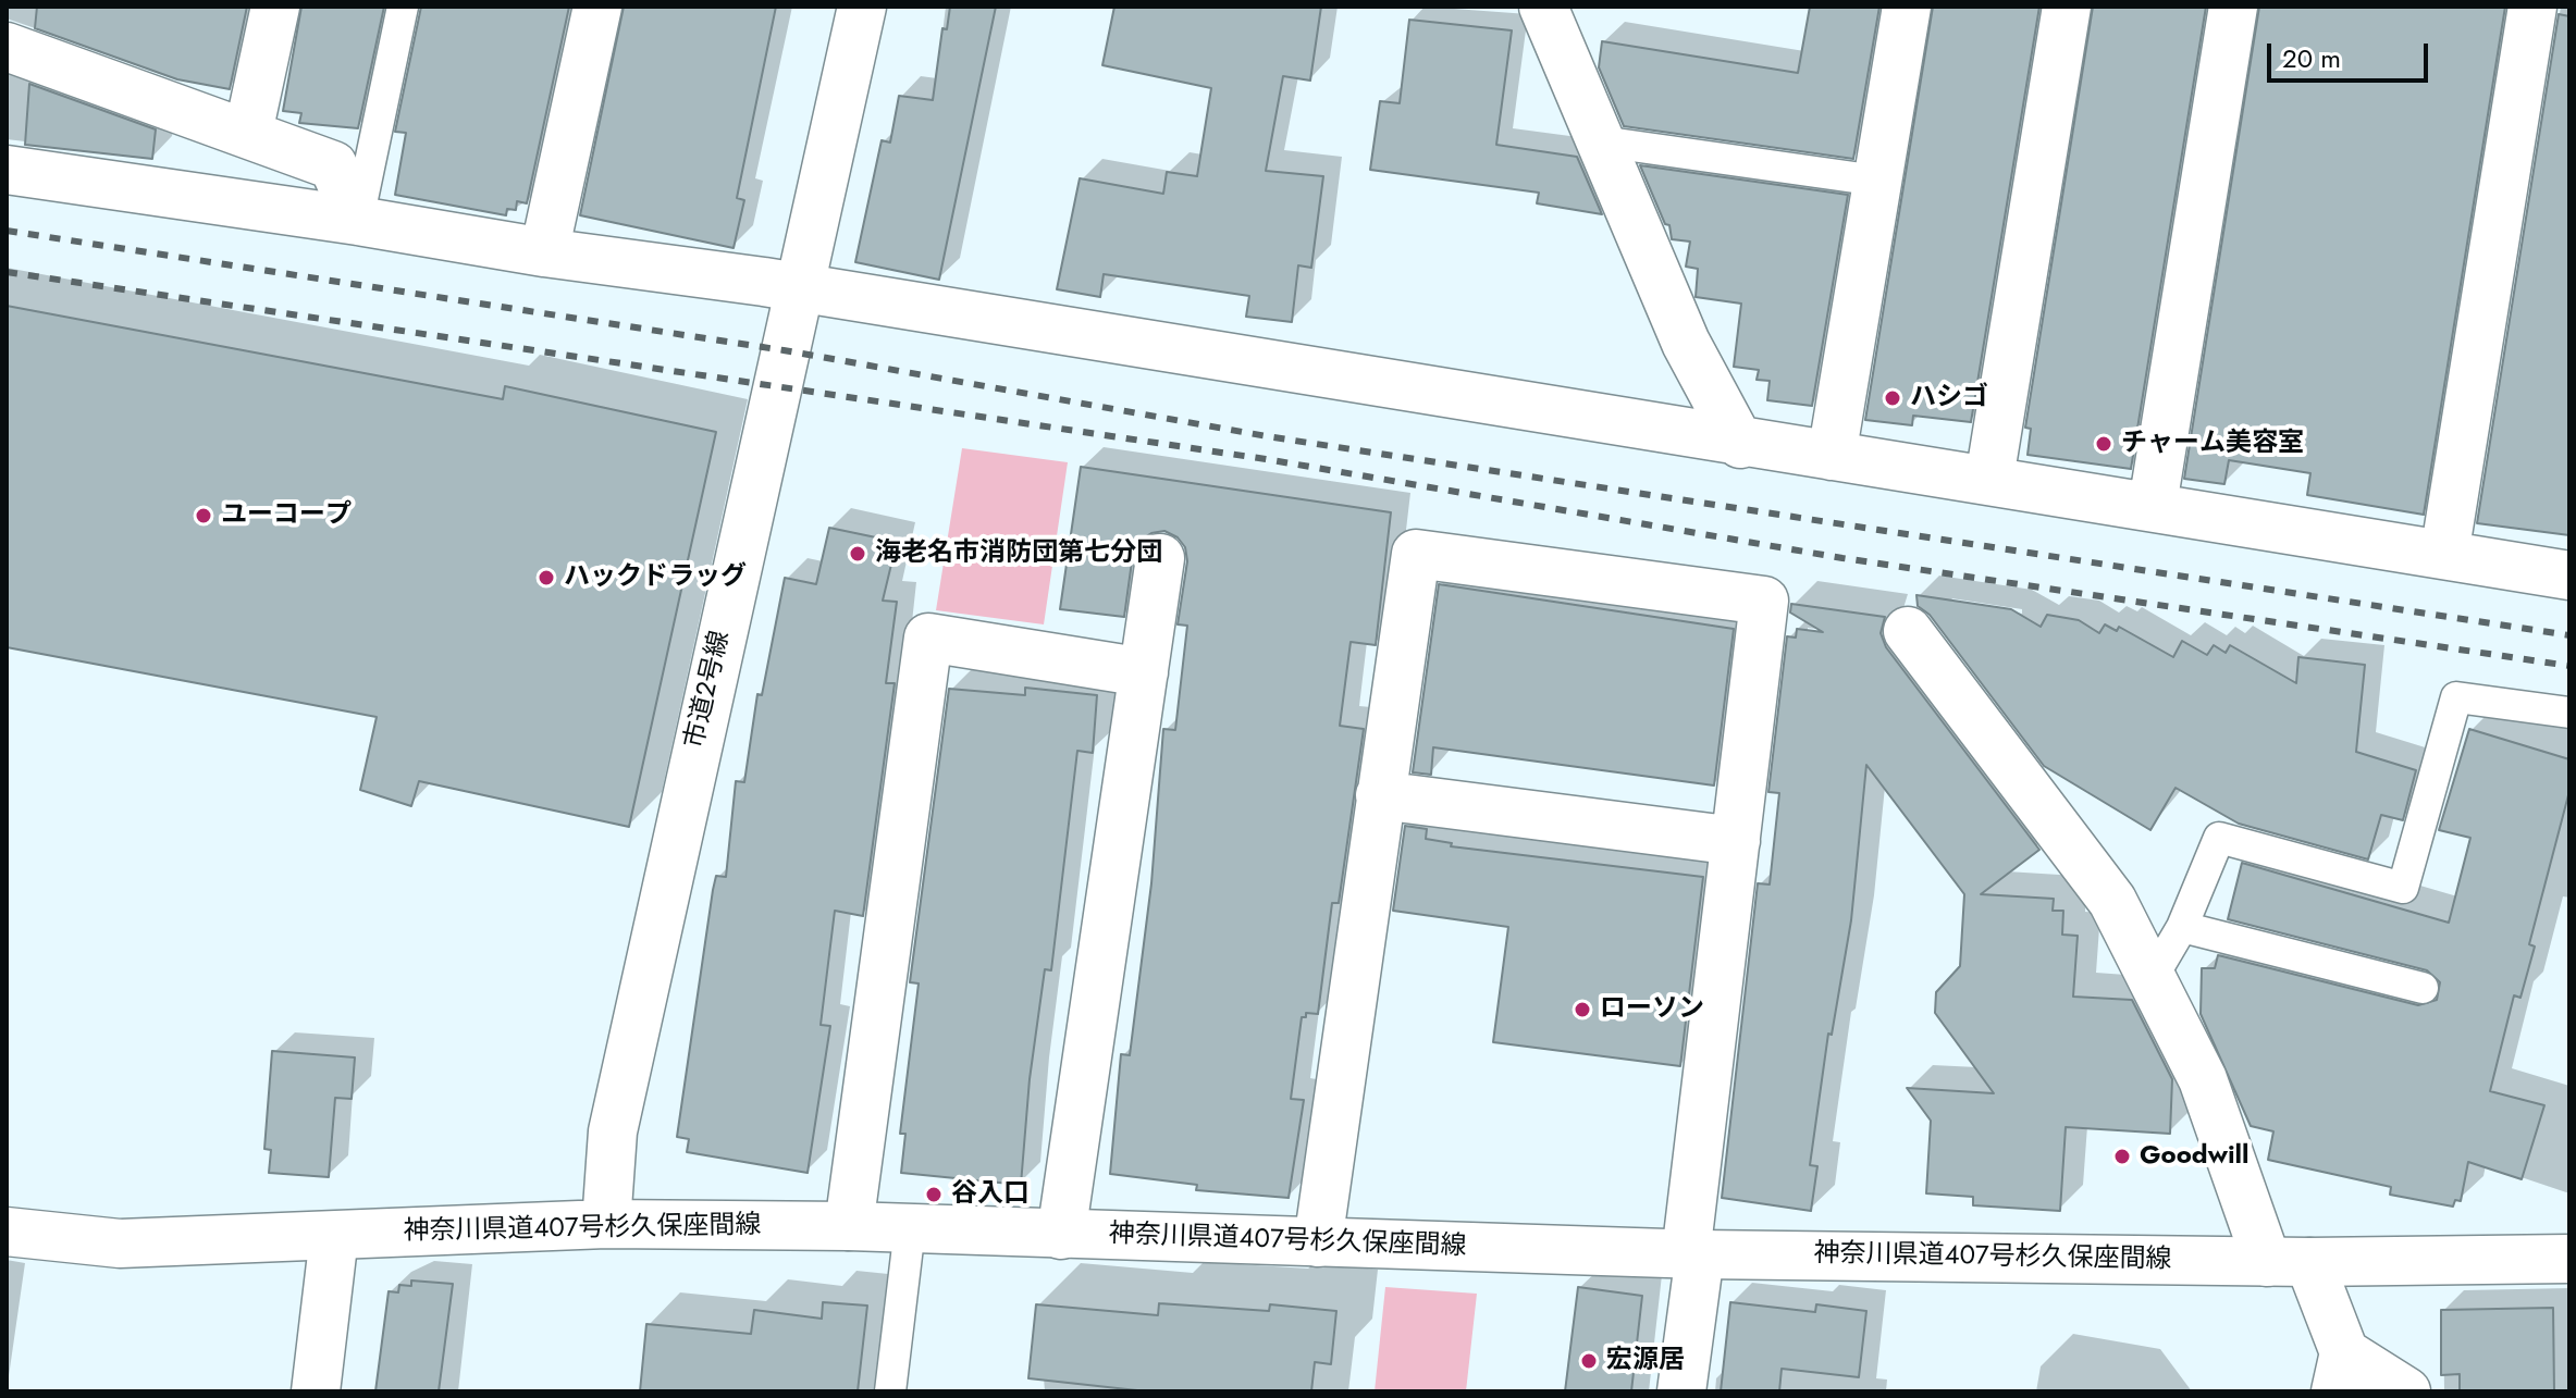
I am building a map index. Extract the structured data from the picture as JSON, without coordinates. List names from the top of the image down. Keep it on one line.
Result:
{"streets":{"street":["市道2号線","神奈川県道407号杉久保座間線"]},"crossings":[["市道2号線","神奈川県道407号杉久保座間線"]],"places":["ハシゴ","チャーム美容室","ユーコープ","海老名市消防団第七分団","ハックドラッグ","ローソン","Goodwill","谷入口","宏源居"],"scale_bar":"20 m"}
